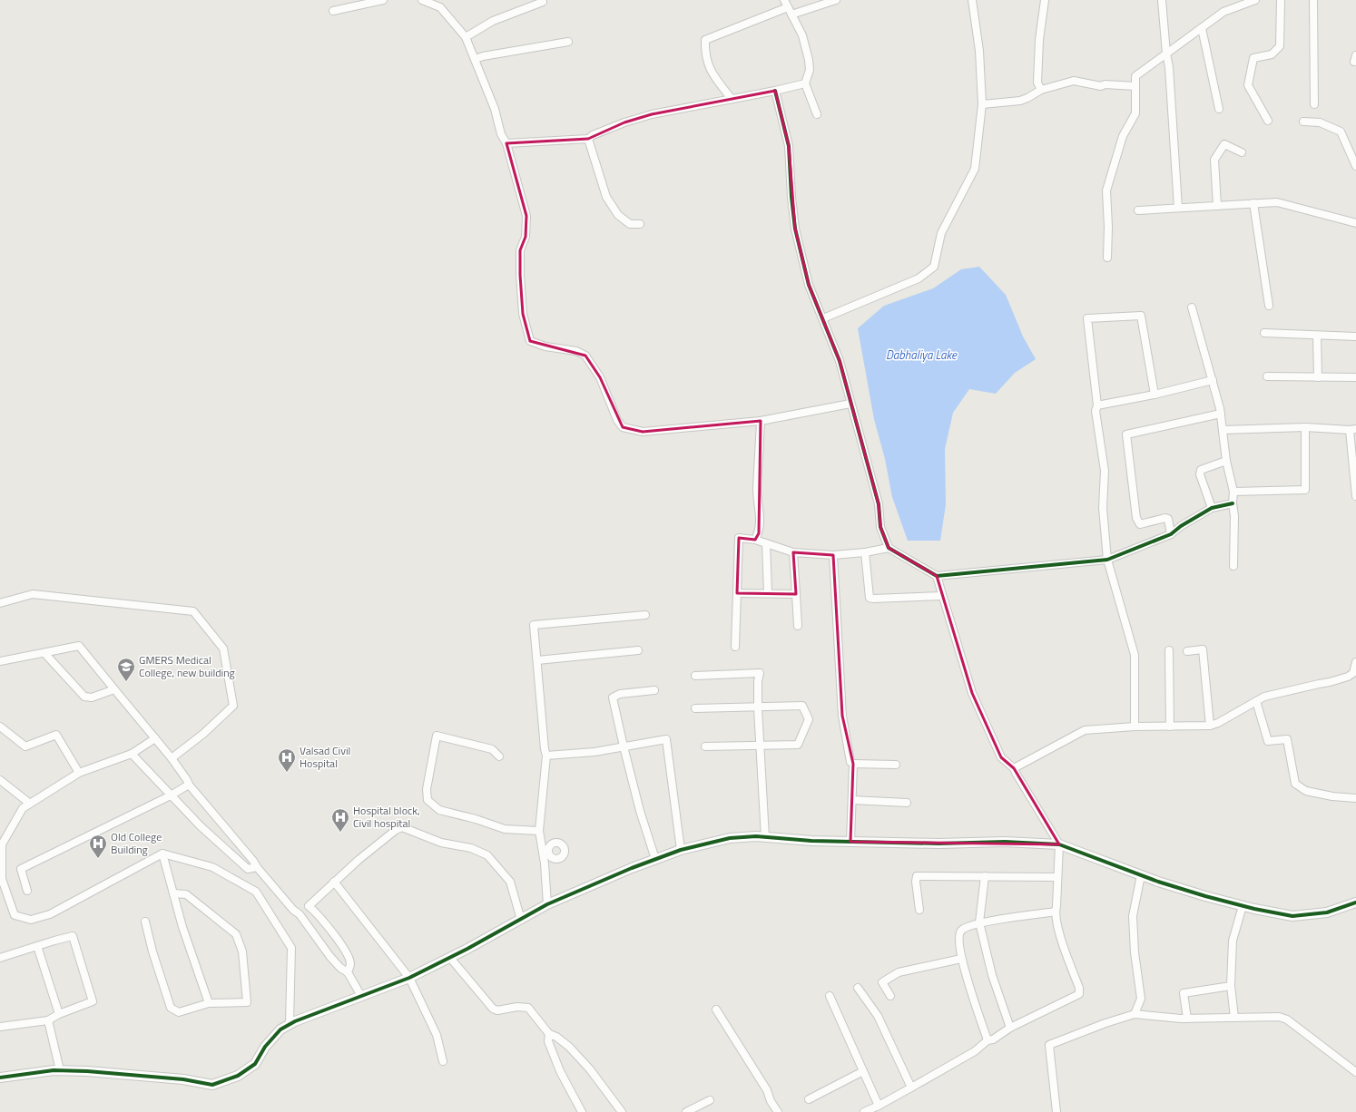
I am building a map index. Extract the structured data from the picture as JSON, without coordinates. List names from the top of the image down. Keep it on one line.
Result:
{"water":["Dabhaliya Lake"],"places":{"school or university":["GMERS Medical College, new building"],"hospital":["Valsad Civil Hospital","Hospital block, Civil hospital","Old College Building"]}}
